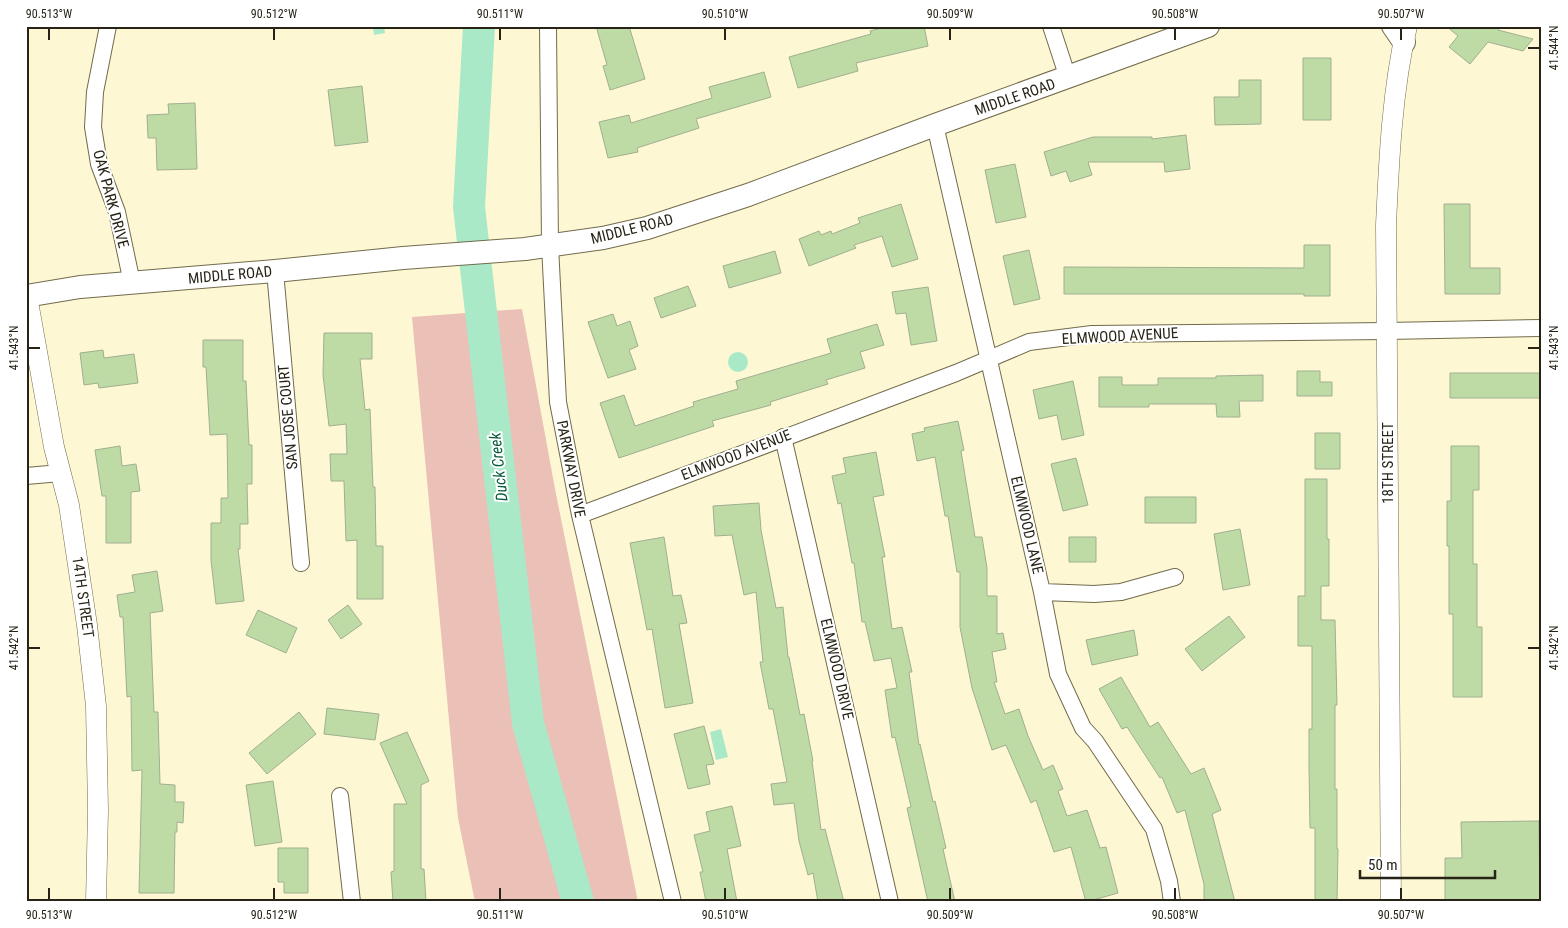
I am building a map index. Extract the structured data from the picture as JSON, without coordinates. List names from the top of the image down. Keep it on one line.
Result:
{"streets":{"main road":["MIDDLE ROAD"],"street":["OAK PARK DRIVE","ELMWOOD AVENUE","SAN JOSE COURT","18TH STREET","PARKWAY DRIVE","ELMWOOD LANE","14TH STREET","ELMWOOD DRIVE"]},"crossings":[["MIDDLE ROAD","OAK PARK DRIVE"],["MIDDLE ROAD","SAN JOSE COURT"],["MIDDLE ROAD","PARKWAY DRIVE"],["MIDDLE ROAD","ELMWOOD LANE"],["MIDDLE ROAD","14TH STREET"],["ELMWOOD AVENUE","18TH STREET"],["ELMWOOD AVENUE","PARKWAY DRIVE"],["ELMWOOD AVENUE","ELMWOOD LANE"],["ELMWOOD AVENUE","ELMWOOD DRIVE"]],"water":["Duck Creek"],"scale_bar":"50 m","coordinates":["90.513°W","90.512°W","90.511°W","90.510°W","90.509°W","90.508°W","90.507°W","41.544°N","41.543°N","41.542°N"]}
